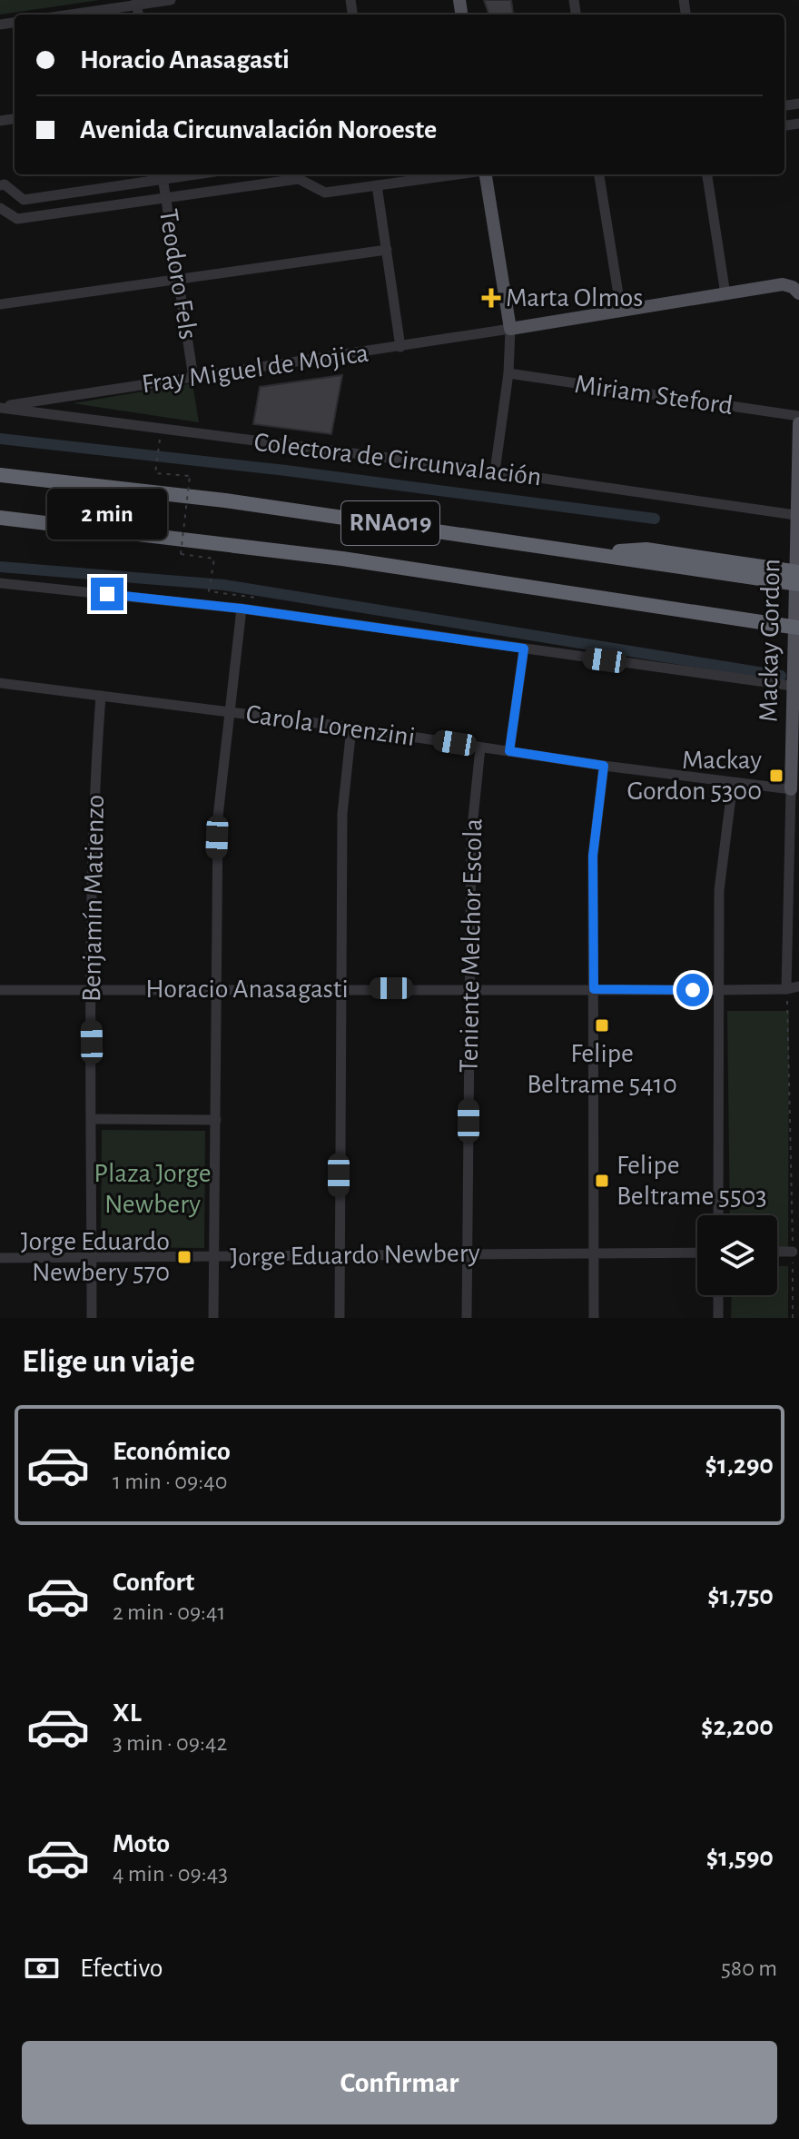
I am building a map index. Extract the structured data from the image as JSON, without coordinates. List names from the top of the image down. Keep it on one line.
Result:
{"streets":{"highway":["RNA019"],"main road":["Mackay Gordon"],"street":["Teodoro Fels","Fray Miguel de Mojica","Miriam Steford","Colectora de Circunvalación","Carola Lorenzini","Benjamín Matienzo","Teniente Melchor Escola","Horacio Anasagasti","Jorge Eduardo Newbery"]},"crossings":[["Teodoro Fels","Fray Miguel de Mojica"],["Fray Miguel de Mojica","Colectora de Circunvalación"],["Colectora de Circunvalación","Mackay Gordon"],["Mackay Gordon","Carola Lorenzini"],["Mackay Gordon","Horacio Anasagasti"],["Carola Lorenzini","Benjamín Matienzo"],["Carola Lorenzini","Teniente Melchor Escola"],["Benjamín Matienzo","Horacio Anasagasti"],["Benjamín Matienzo","Jorge Eduardo Newbery"],["Teniente Melchor Escola","Horacio Anasagasti"],["Teniente Melchor Escola","Jorge Eduardo Newbery"]],"parks":["Plaza Jorge Newbery"],"places":{"health":["Marta Olmos"],"transit":["Mackay Gordon 5300","Felipe Beltrame 5410","Felipe Beltrame 5503","Jorge Eduardo Newbery 570"]},"page":{"banner":["Horacio Anasagasti","Avenida Circunvalación Noroeste"],"bubble":"2 min","heading":"Elige un viaje","list":[{"name":"Económico","note":"1 min · 09:40","value":"$1,290"},{"name":"Confort","note":"2 min · 09:41","value":"$1,750"},{"name":"XL","note":"3 min · 09:42","value":"$2,200"},{"name":"Moto","note":"4 min · 09:43","value":"$1,590"}],"pay":["Efectivo","580 m"],"buttons":"Confirmar"}}
